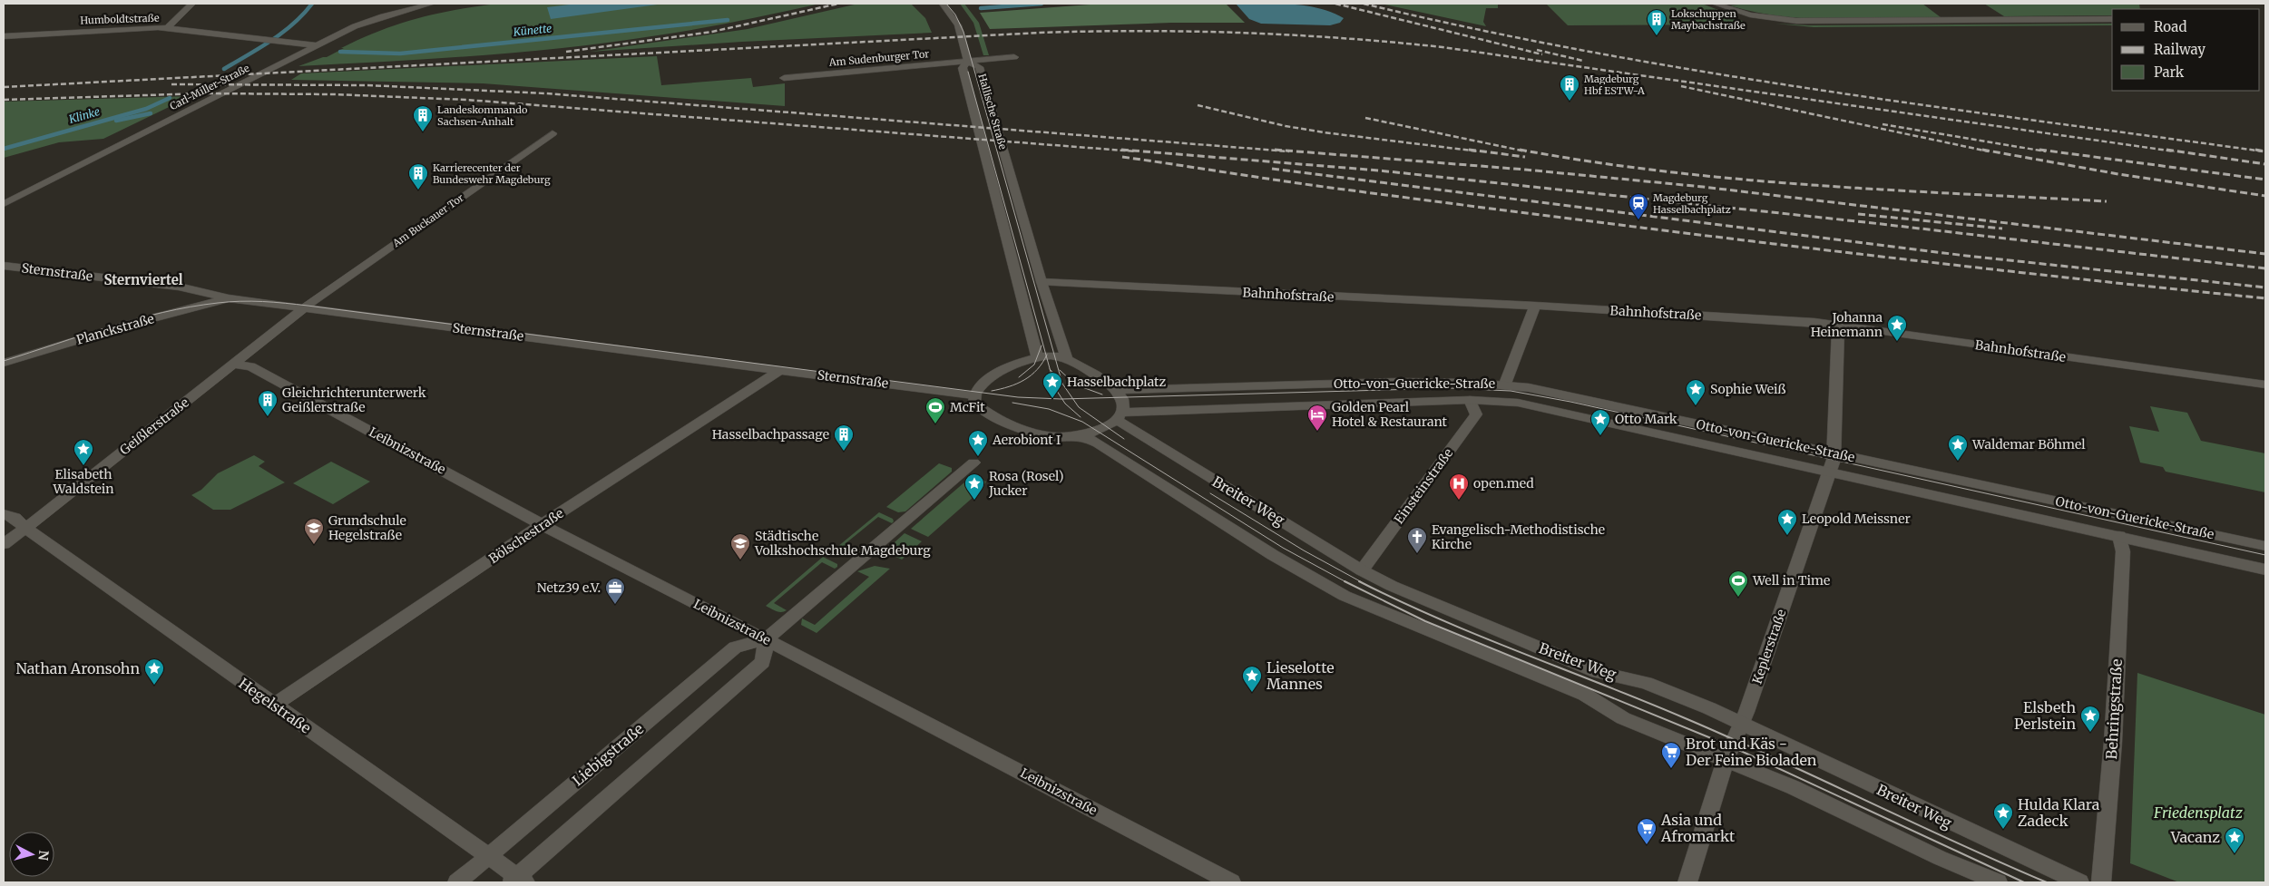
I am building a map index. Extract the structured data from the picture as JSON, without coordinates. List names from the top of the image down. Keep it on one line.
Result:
{"streets":{"street":["Humboldtstraße","Am Sudenburger Tor","Carl-Miller-Straße","Hallische Straße","Am Buckauer Tor","Sternstraße","Bahnhofstraße","Planckstraße","Otto-von-Guericke-Straße","Geißlerstraße","Leibnizstraße","Einsteinstraße","Breiter Weg","Bölschestraße","Keplerstraße","Hegelstraße","Behringstraße","Liebigstraße"]},"crossings":[["Humboldtstraße","Carl-Miller-Straße"],["Am Sudenburger Tor","Hallische Straße"],["Hallische Straße","Bahnhofstraße"],["Am Buckauer Tor","Sternstraße"],["Am Buckauer Tor","Geißlerstraße"],["Sternstraße","Planckstraße"],["Sternstraße","Geißlerstraße"],["Sternstraße","Bölschestraße"],["Bahnhofstraße","Keplerstraße"],["Otto-von-Guericke-Straße","Einsteinstraße"],["Otto-von-Guericke-Straße","Breiter Weg"],["Otto-von-Guericke-Straße","Keplerstraße"],["Otto-von-Guericke-Straße","Behringstraße"],["Geißlerstraße","Leibnizstraße"],["Geißlerstraße","Hegelstraße"],["Leibnizstraße","Bölschestraße"],["Leibnizstraße","Liebigstraße"],["Einsteinstraße","Breiter Weg"],["Breiter Weg","Keplerstraße"],["Bölschestraße","Hegelstraße"],["Hegelstraße","Liebigstraße"]],"districts":["Sternviertel"],"water":["Künette","Klinke"],"parks":["Friedensplatz"],"places":{"building":["Lokschuppen Maybachstraße","Magdeburg Hbf ESTW-A","Landeskommando Sachsen-Anhalt","Karrierecenter der Bundeswehr Magdeburg","Gleichrichterunterwerk Geißlerstraße","Hasselbachpassage"],"station":["Magdeburg Hasselbachplatz"],"place":["Johanna Heinemann","Hasselbachplatz","Sophie Weiß","Otto Mark","Aerobiont I","Waldemar Böhmel","Elisabeth Waldstein","Rosa (Rosel) Jucker","Leopold Meissner","Nathan Aronsohn","Lieselotte Mannes","Elsbeth Perlstein","Hulda Klara Zadeck","Vacanz"],"sports":["McFit","Well in Time"],"hotel":["Golden Pearl Hotel & Restaurant"],"hospital":["open.med"],"school or university":["Grundschule Hegelstraße","Städtische Volkshochschule Magdeburg"],"church":["Evangelisch-Methodistische Kirche"],"office":["Netz39 e.V."],"supermarket":["Brot und Käs - Der Feine Bioladen","Asia und Afromarkt"]},"legend":["Road","Railway","Park"],"north":"right"}
